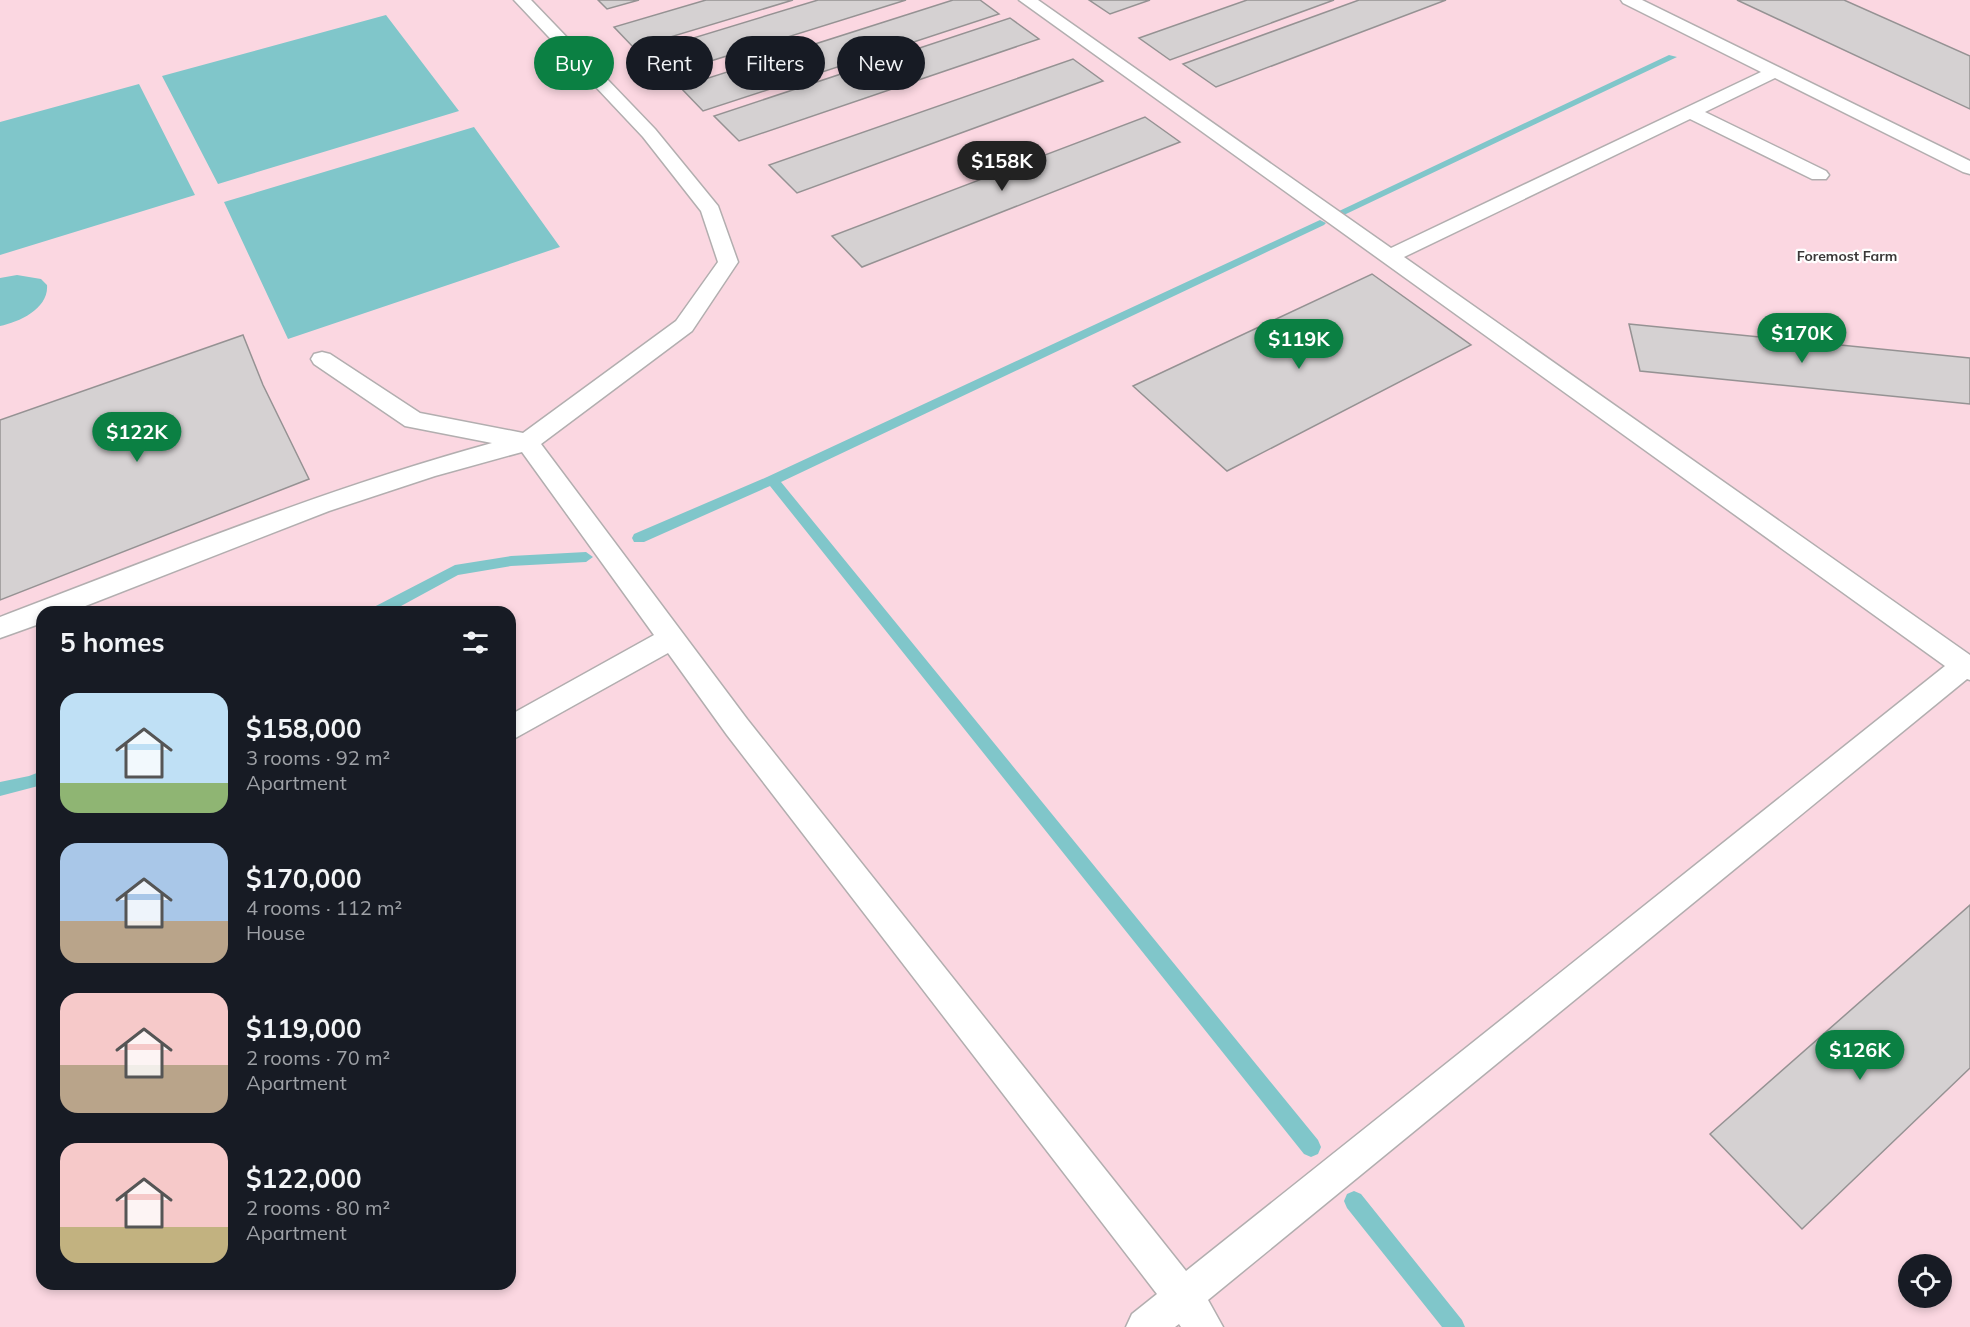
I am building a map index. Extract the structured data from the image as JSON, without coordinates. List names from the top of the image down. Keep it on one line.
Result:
{"districts":["Foremost Farm"],"page":{"chip":["Buy","Rent","Filters","New"],"price":["$158K","$170K","$119K","$122K","$126K"],"heading":"5 homes","list":[{"name":"$158,000","note":"3 rooms · 92 m² · Apartment"},{"name":"$170,000","note":"4 rooms · 112 m² · House"},{"name":"$119,000","note":"2 rooms · 70 m² · Apartment"},{"name":"$122,000","note":"2 rooms · 80 m² · Apartment"}]}}
